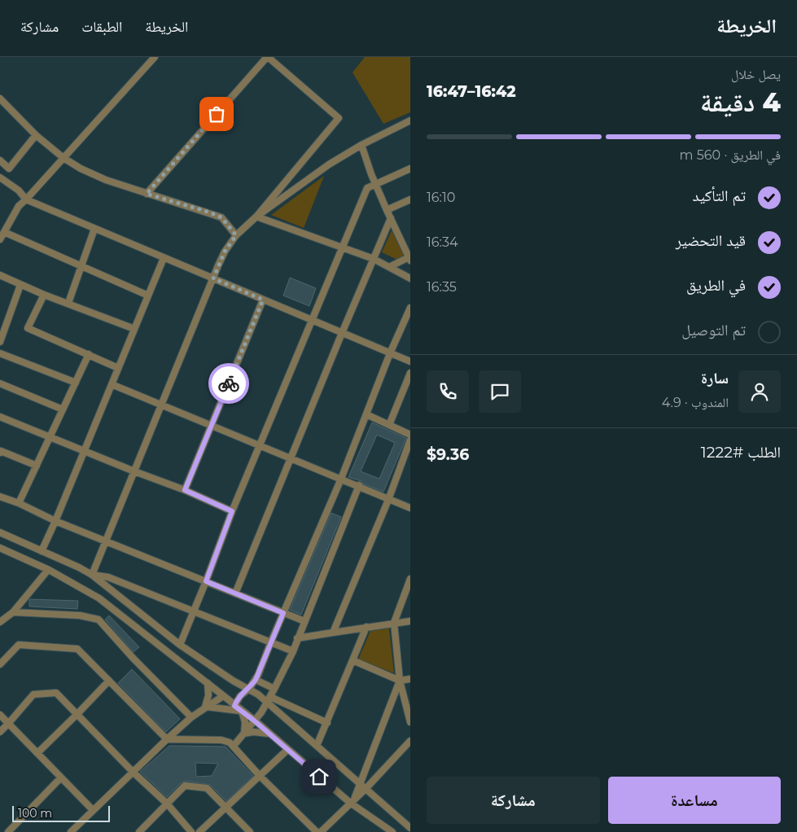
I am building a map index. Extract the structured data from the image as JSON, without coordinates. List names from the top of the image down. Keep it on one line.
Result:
{"scale_bar":"100 m","page":{"header":"الخريطة","nav":["الخريطة","الطبقات","مشاركة"],"heading":["4 دقيقة","يصل خلال","16:42–16:47"],"panel":["سارة","المندوب · 4.9","الطلب #1222","$9.36"],"bar":"في الطريق · 560 m","list":[["تم التأكيد","16:10"],["قيد التحضير","16:34"],["في الطريق","16:35"],"تم التوصيل"],"buttons":["مساعدة","مشاركة"],"scale":"100 m"}}
